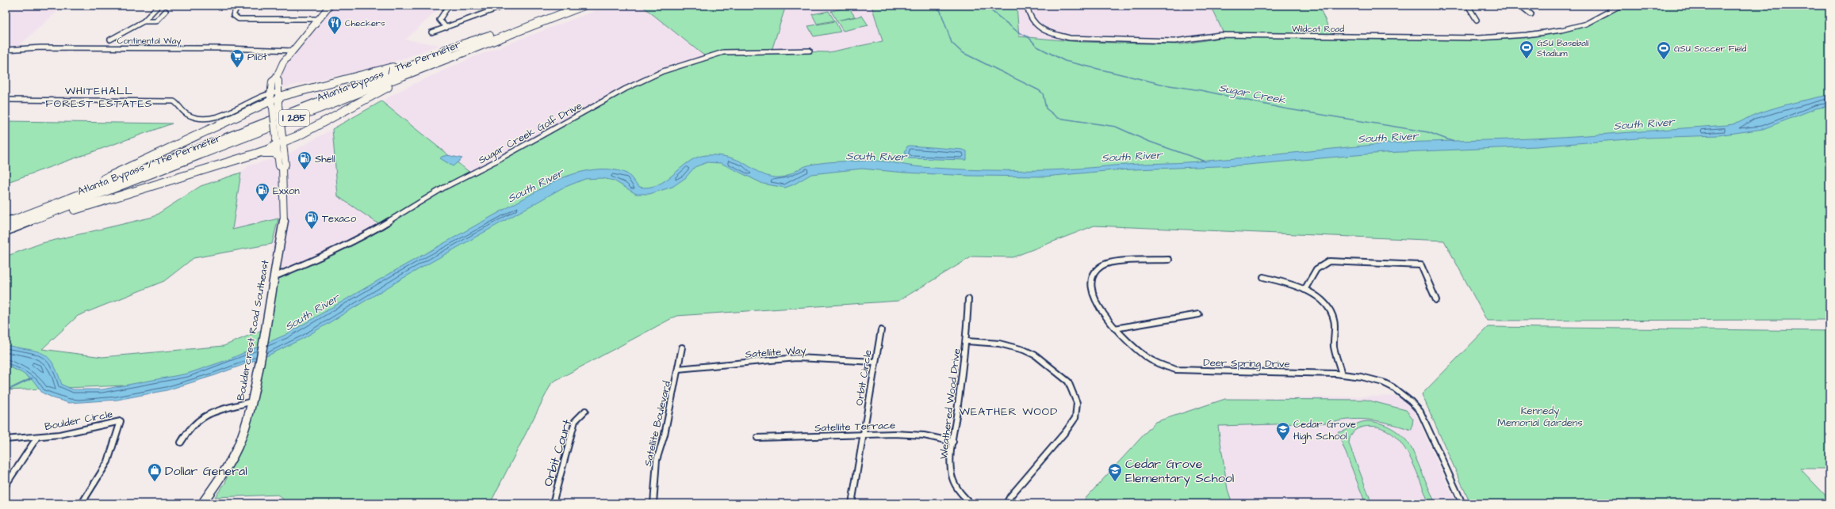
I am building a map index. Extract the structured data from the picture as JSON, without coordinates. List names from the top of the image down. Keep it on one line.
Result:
{"streets":{"highway":["Atlanta Bypass / The Perimeter","I 285"],"street":["Wildcat Road","Continental Way","Sugar Creek Golf Drive","Bouldercrest Road Southeast","Satellite Way","Deer Spring Drive","Orbit Circle","Weathered Wood Drive","Boulder Circle","Satellite Boulevard","Satellite Terrace","Orbit Court"]},"crossings":[["Continental Way","Bouldercrest Road Southeast"],["Sugar Creek Golf Drive","Bouldercrest Road Southeast"],["Satellite Way","Orbit Circle"],["Satellite Way","Satellite Boulevard"],["Orbit Circle","Satellite Terrace"],["Weathered Wood Drive","Satellite Terrace"]],"districts":["WHITEHALL FOREST ESTATES","WEATHER WOOD"],"water":["Sugar Creek","South River"],"parks":["Kennedy Memorial Gardens"],"places":{"restaurant":["Checkers"],"sports":["GSU Baseball Stadium","GSU Soccer Field"],"supermarket":["Pilot"],"fuel station":["Shell","Exxon","Texaco"],"school or university":["Cedar Grove High School","Cedar Grove Elementary School"],"shop":["Dollar General"]}}
